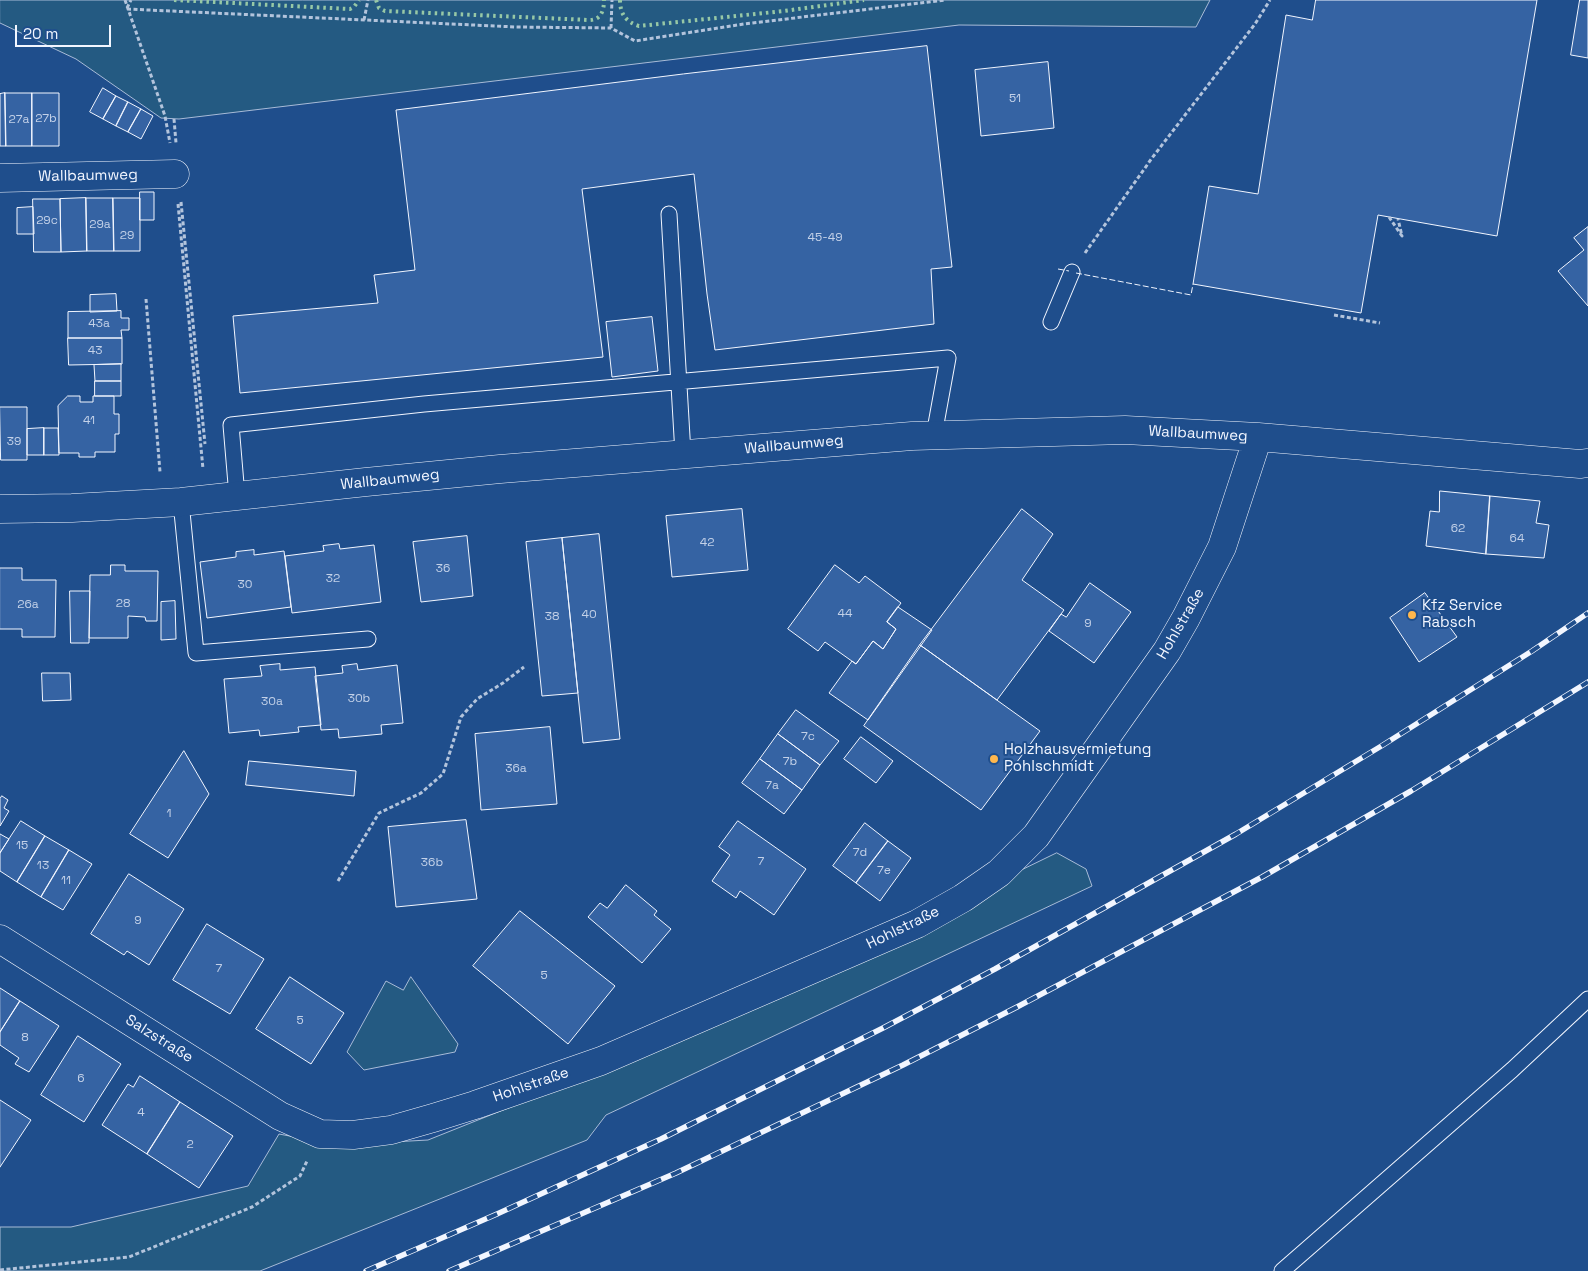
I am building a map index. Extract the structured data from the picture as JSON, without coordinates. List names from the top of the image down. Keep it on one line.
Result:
{"streets":{"street":["Wallbaumweg","Hohlstraße","Salzstraße"]},"crossings":[["Wallbaumweg","Hohlstraße"],["Hohlstraße","Salzstraße"]],"places":["Kfz Service Rabsch","Holzhausvermietung Pohlschmidt"],"house_numbers":["51","27b","27a","29c","29a","29","45-49","43a","43","41","39","62","64","42","36","32","30","28","26a","44","40","38","9","30b","30a","7c","7b","36a","7a","1","15","7d","7","36b","13","7e","11","9","7","5","5","8","6","4","2"],"scale_bar":"20 m"}
